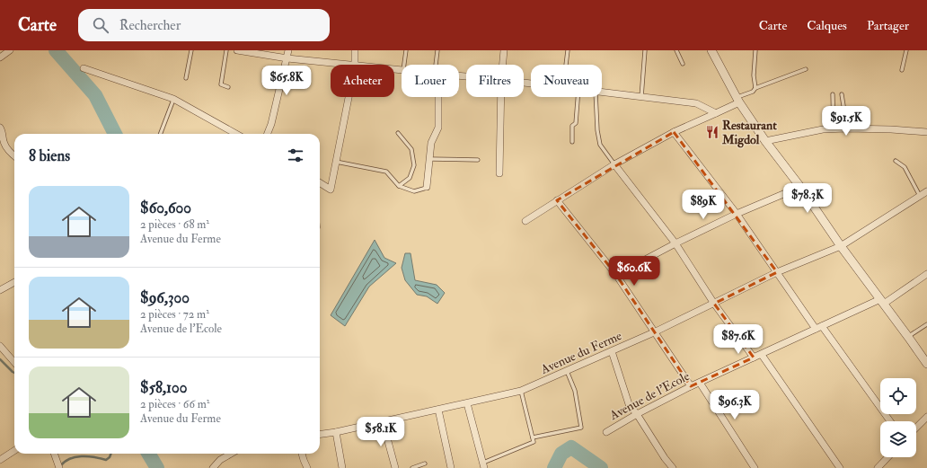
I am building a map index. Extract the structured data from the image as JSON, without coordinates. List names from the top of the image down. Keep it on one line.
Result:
{"streets":{"street":["Avenue du Ferme","Avenue de l'Ecole"]},"places":{"restaurant":["Restaurant Migdol"]},"page":{"header":"Carte","search":"Rechercher","nav":["Carte","Calques","Partager"],"chip":["Acheter","Louer","Filtres","Nouveau"],"price":["$65.8K","$91.5K","$78.3K","$89K","$60.6K","$87.6K","$96.3K","$58.1K"],"heading":"8 biens","list":[{"name":"$60,600","note":"2 pièces · 68 m² · Avenue du Ferme"},{"name":"$96,300","note":"2 pièces · 72 m² · Avenue de l'Ecole"},{"name":"$58,100","note":"2 pièces · 66 m² · Avenue du Ferme"}]}}
